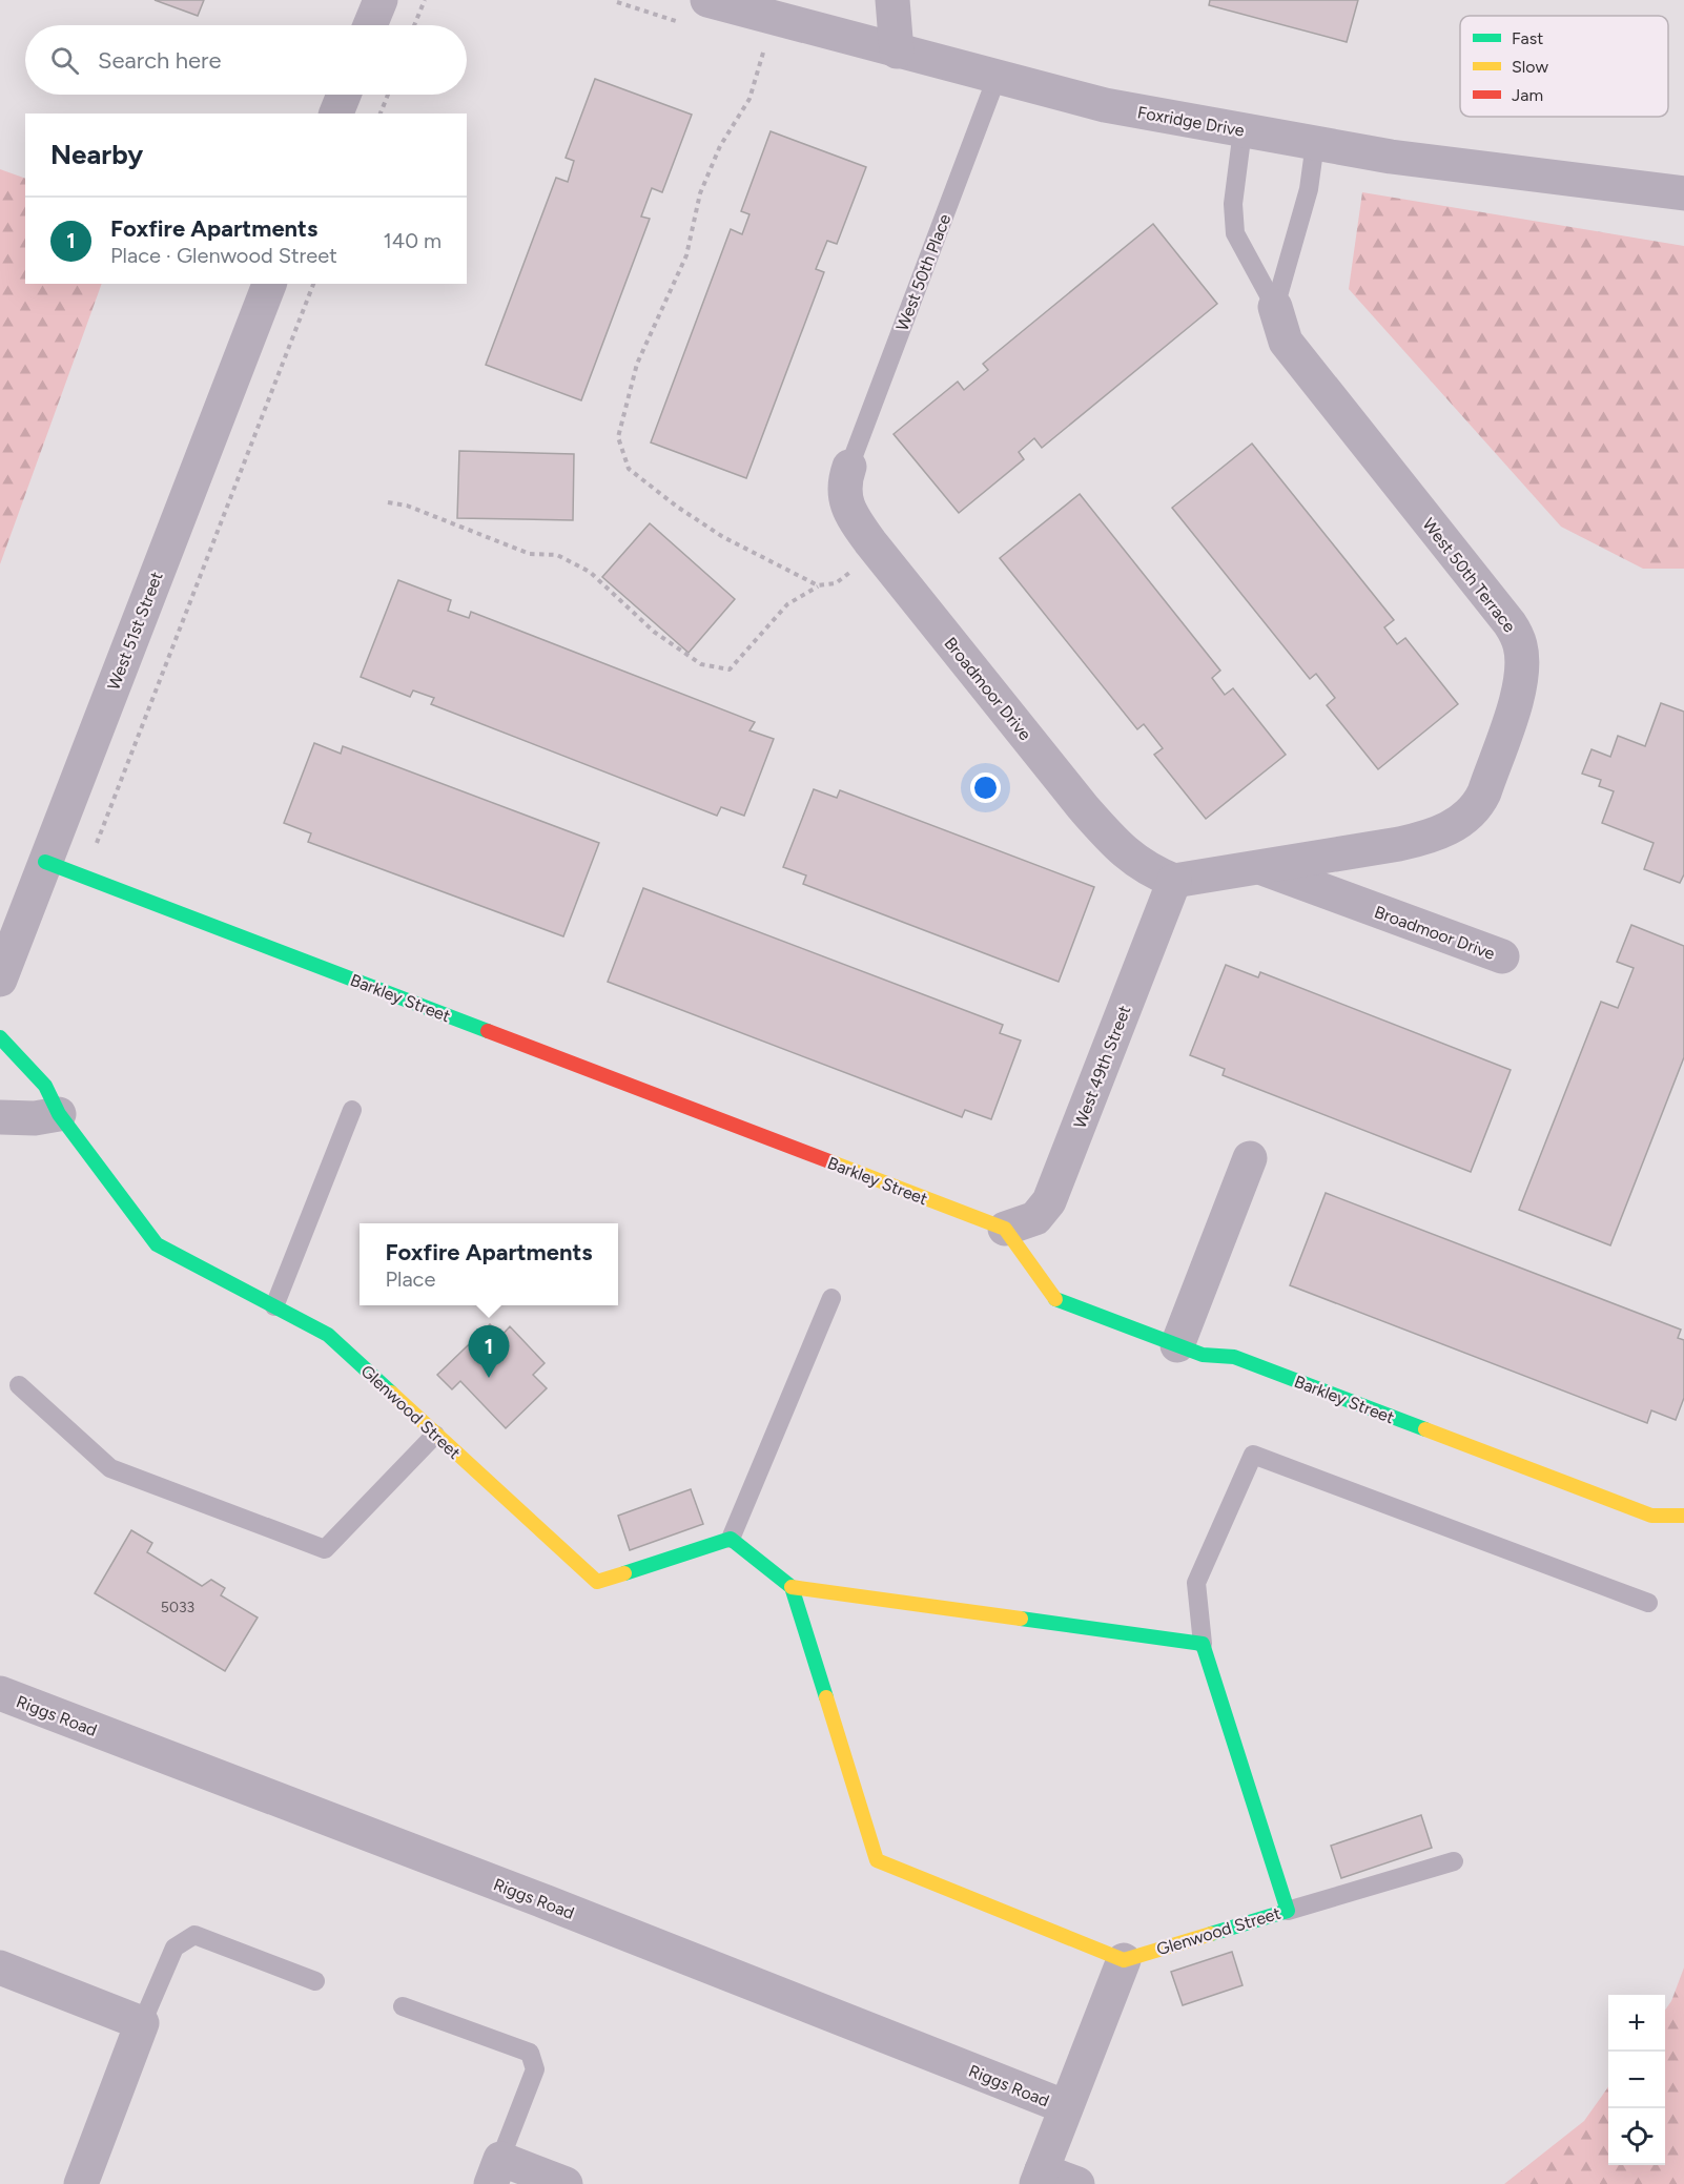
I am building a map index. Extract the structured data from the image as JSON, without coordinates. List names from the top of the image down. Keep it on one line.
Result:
{"streets":{"street":["Foxridge Drive","West 50th Terrace","West 51st Street","Broadmoor Drive","Barkley Street","West 49th Street","Glenwood Street","Riggs Road"],"lane":["West 50th Place"]},"crossings":[["Foxridge Drive","West 50th Place"],["West 50th Place","Broadmoor Drive"],["West 50th Terrace","Broadmoor Drive"],["West 50th Terrace","West 49th Street"],["West 51st Street","Barkley Street"],["Broadmoor Drive","West 49th Street"],["Barkley Street","West 49th Street"]],"house_numbers":["5033"],"legend":["Fast","Slow","Jam"],"page":{"search":"Search here","heading":"Nearby","list":[{"mark":"1","name":"Foxfire Apartments","note":"Place · Glenwood Street","value":"140 m"}],"popup":["Foxfire Apartments","Place"],"pins":"1","map_buttons":["+","−"]}}
